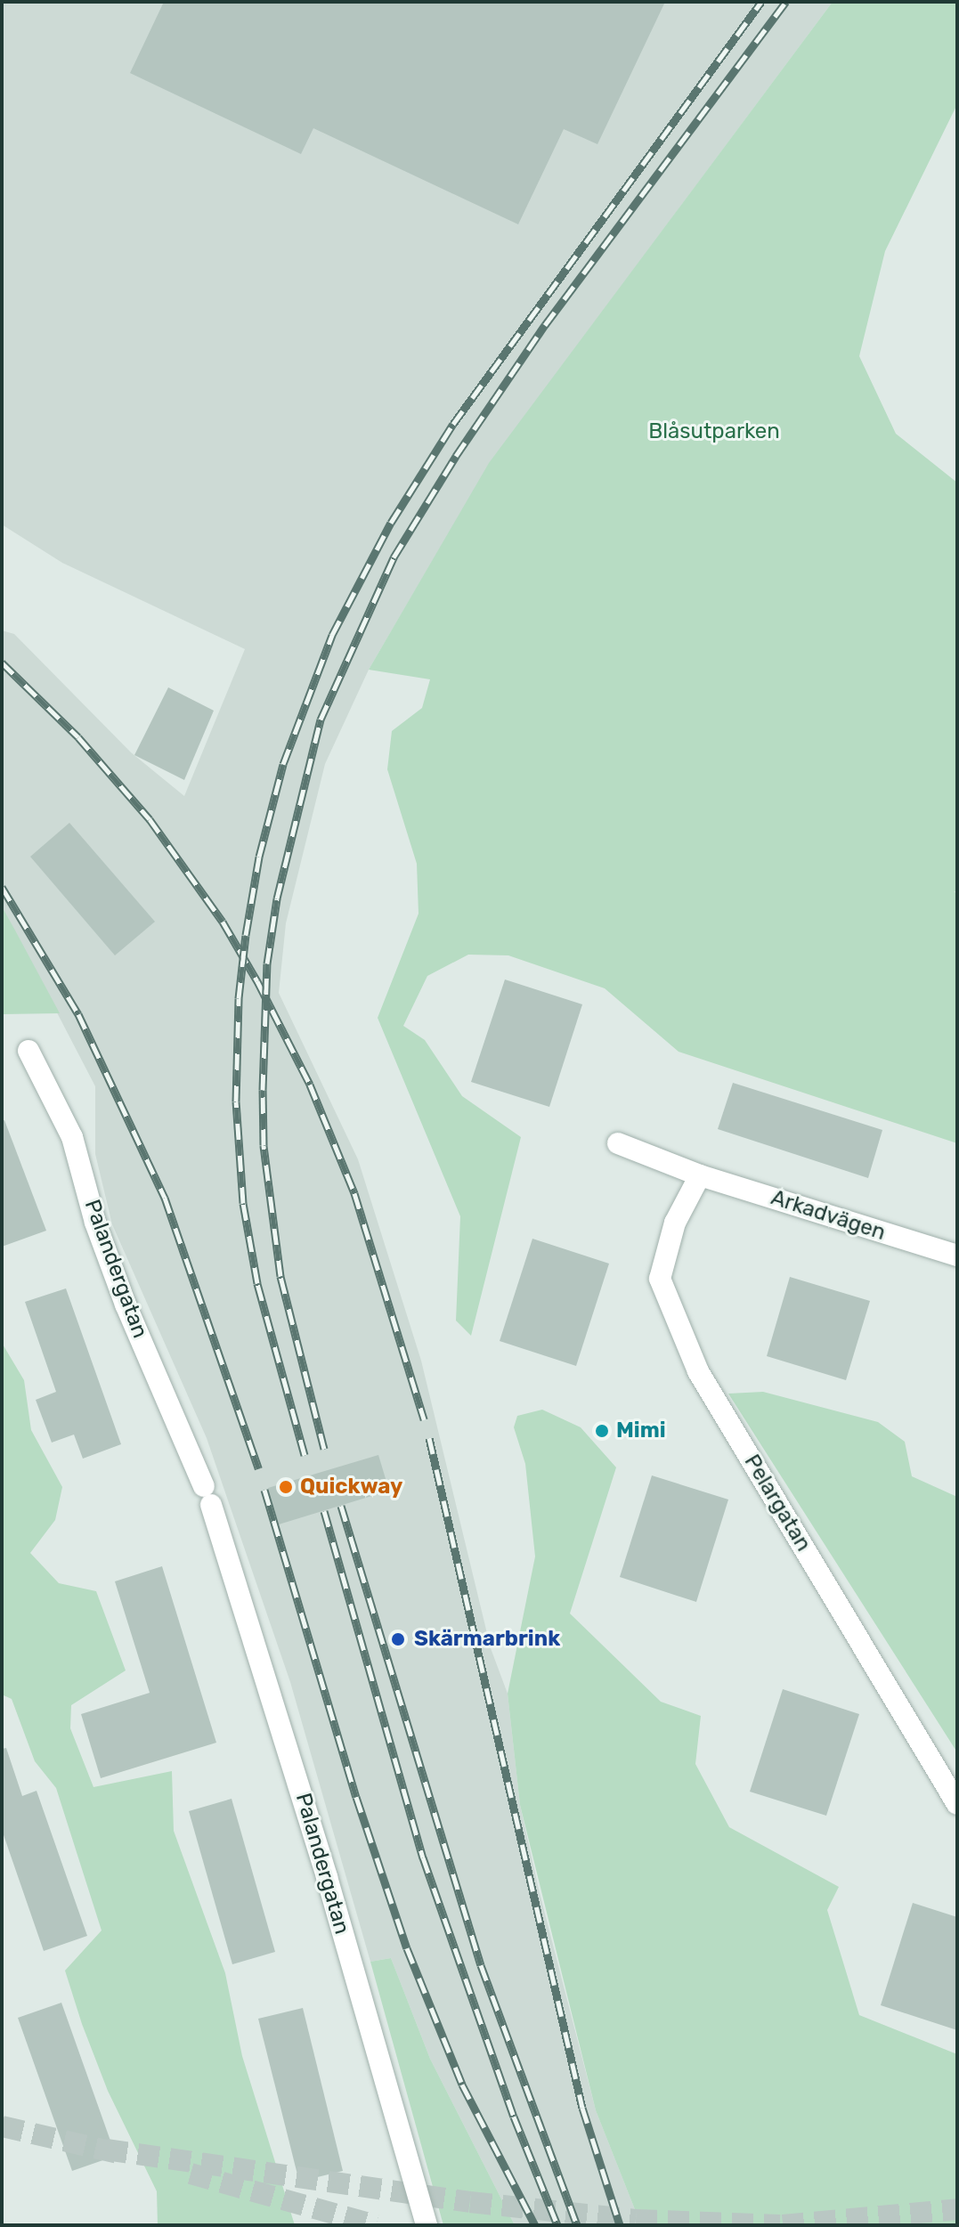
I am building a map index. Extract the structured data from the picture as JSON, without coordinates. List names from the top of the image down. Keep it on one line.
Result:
{"streets":{"street":["Arkadvägen","Palandergatan","Pelargatan"]},"crossings":[["Arkadvägen","Pelargatan"]],"parks":["Blåsutparken"],"places":["Mimi","Quickway","Skärmarbrink"]}
